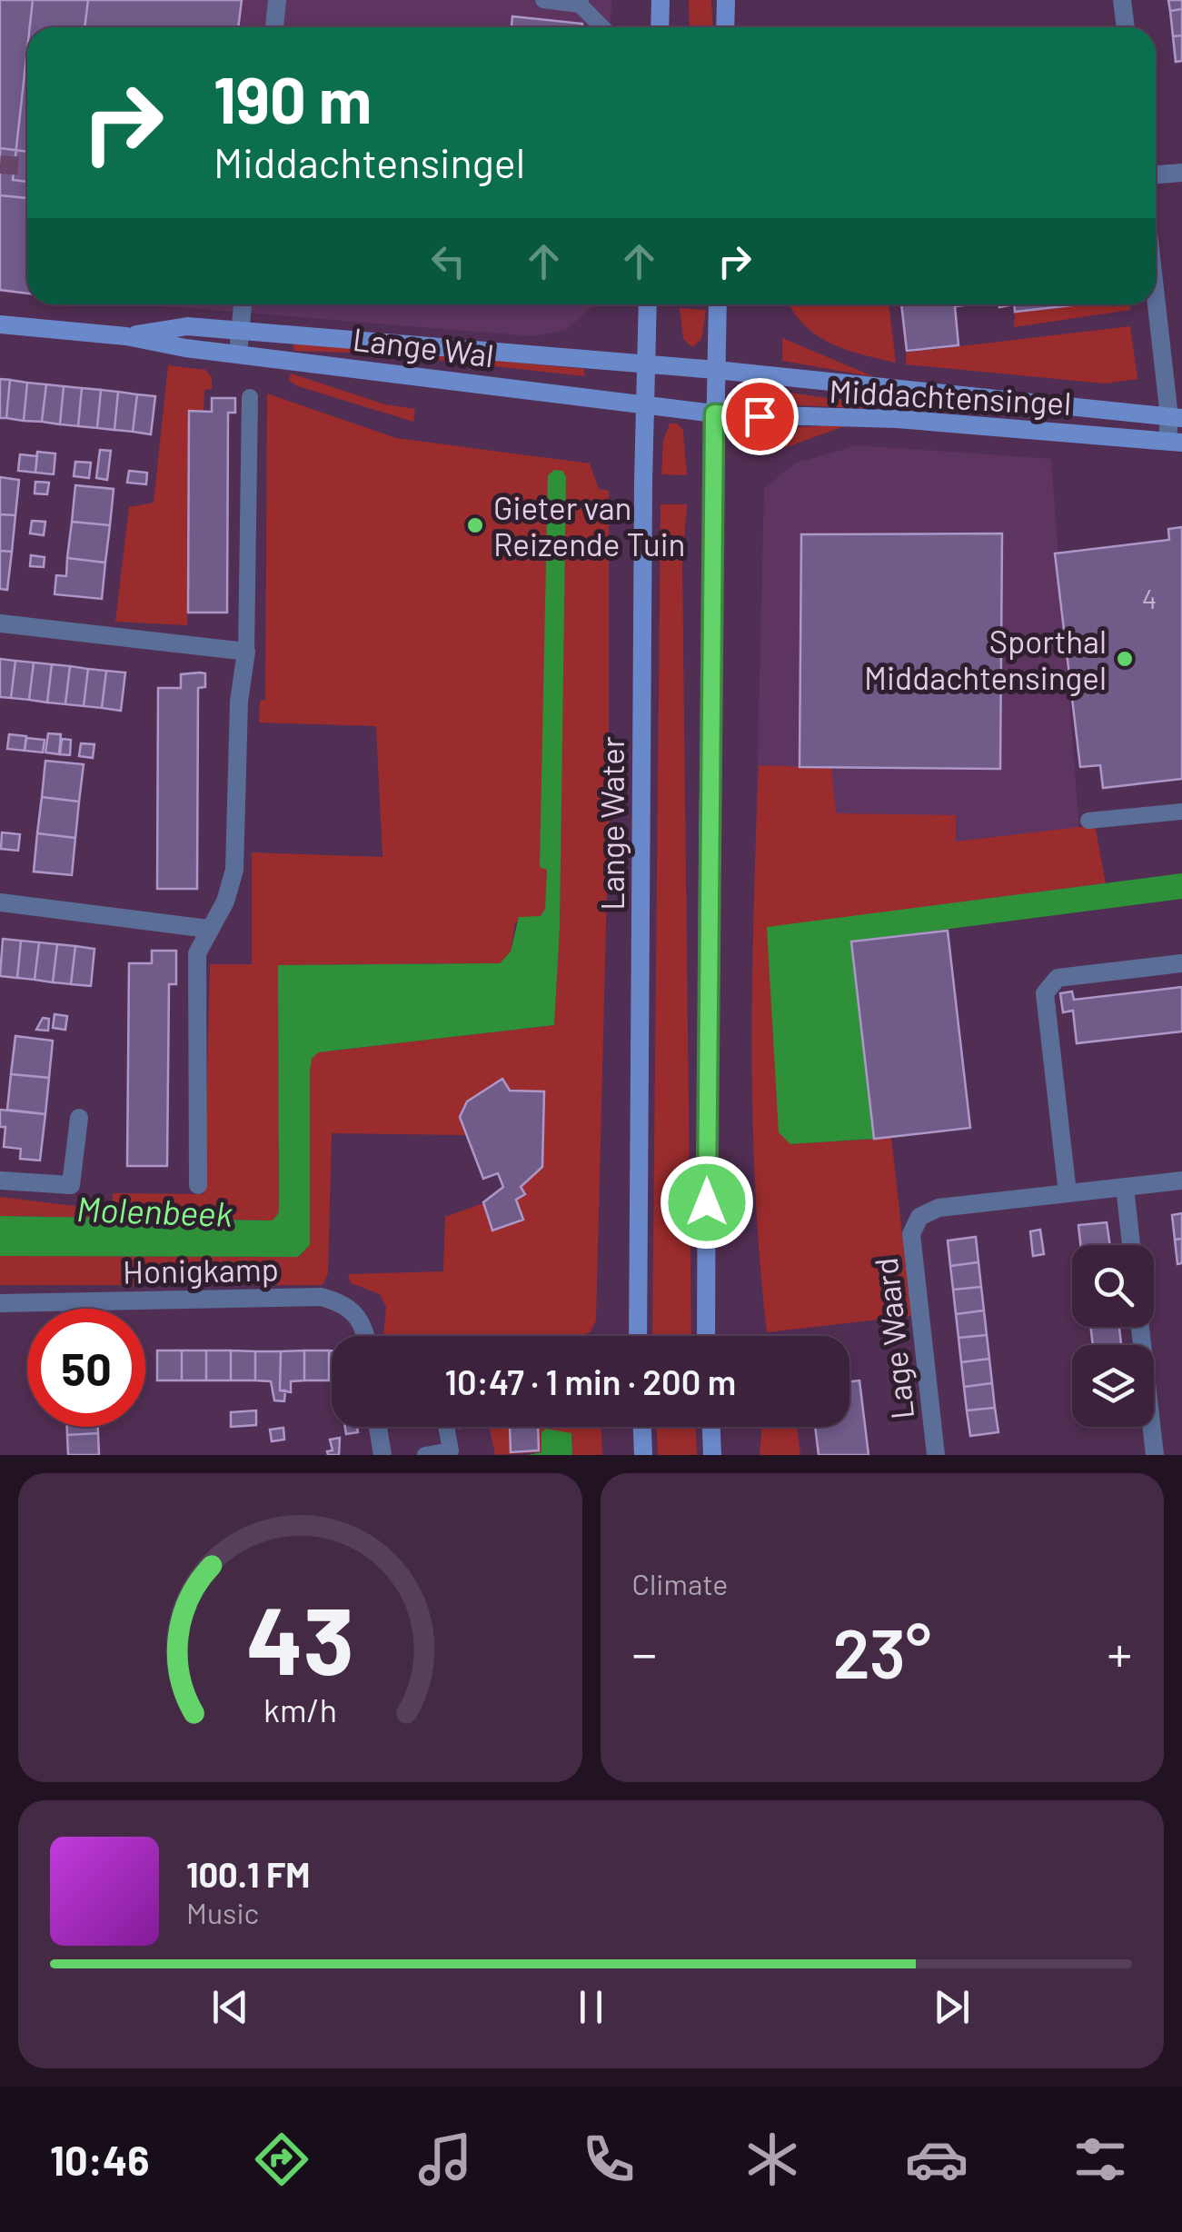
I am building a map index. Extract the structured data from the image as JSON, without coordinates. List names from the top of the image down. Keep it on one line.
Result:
{"streets":{"main road":["Lange Wal","Middachtensingel","Lange Water"],"street":["Honigkamp","Lage Waard"]},"crossings":[["Lange Wal","Middachtensingel"],["Lange Wal","Lange Water"]],"water":["Molenbeek"],"places":["Gieter van Reizende Tuin","Sporthal Middachtensingel"],"house_numbers":["4"],"page":{"turn":["190 m","Middachtensingel"],"limit":"50","trip":"10:47 · 1 min · 200 m","tile":"Climate","heat":["−","23°","+"],"song":["100.1 FM","Music"],"tabs":"10:46","gauge":["43","km/h"]}}
